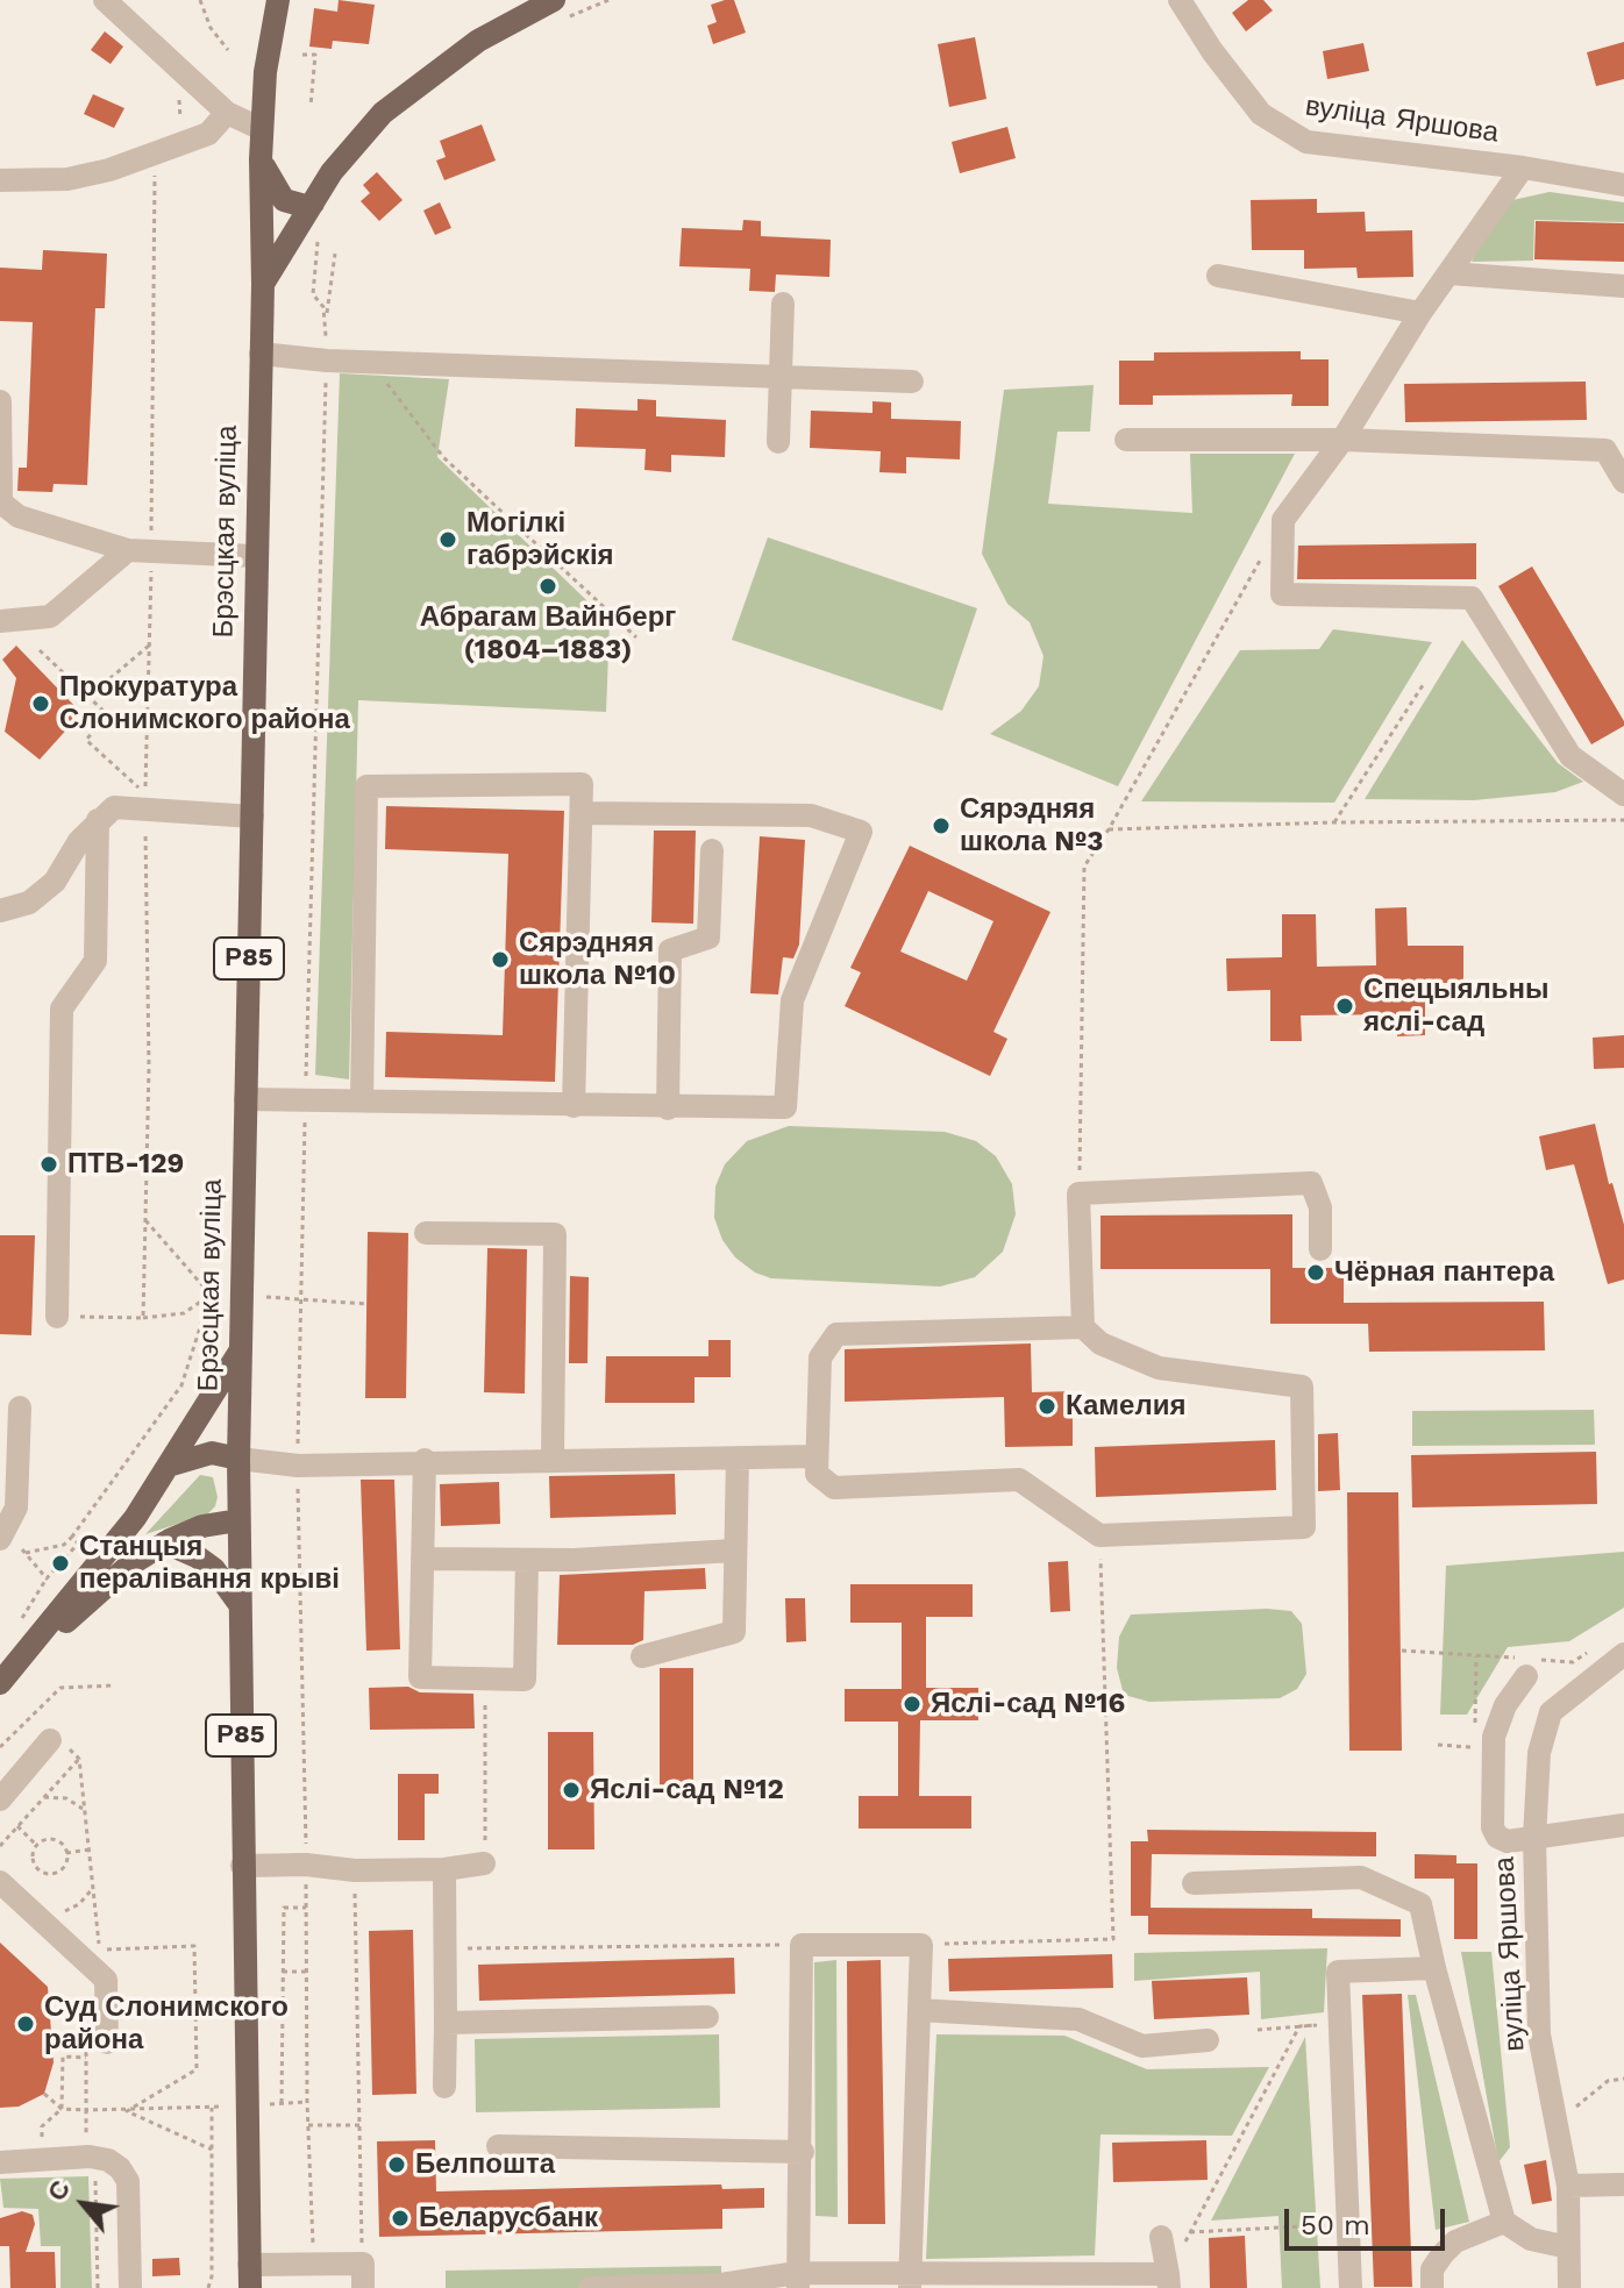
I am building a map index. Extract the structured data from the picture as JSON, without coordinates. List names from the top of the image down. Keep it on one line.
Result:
{"streets":{"main road":["Брэсцкая вуліца","Р85"],"street":["вуліца Яршова"]},"crossings":[["Брэсцкая вуліца","Р85"]],"places":["Могілкі габрэйскія","Абрагам Вайнберг (1804–1883)","Прокуратура Слонимского района","Сярэдняя школа №3","Сярэдняя школа №10","Спецыяльны яслі-сад","ПТВ-129","Чёрная пантера","Камелия","Станцыя пералівання крыві","Яслі-сад №16","Яслі-сад №12","Суд Слонимского района","Белпошта","Беларусбанк"],"scale_bar":"50 m","north":"top left"}
